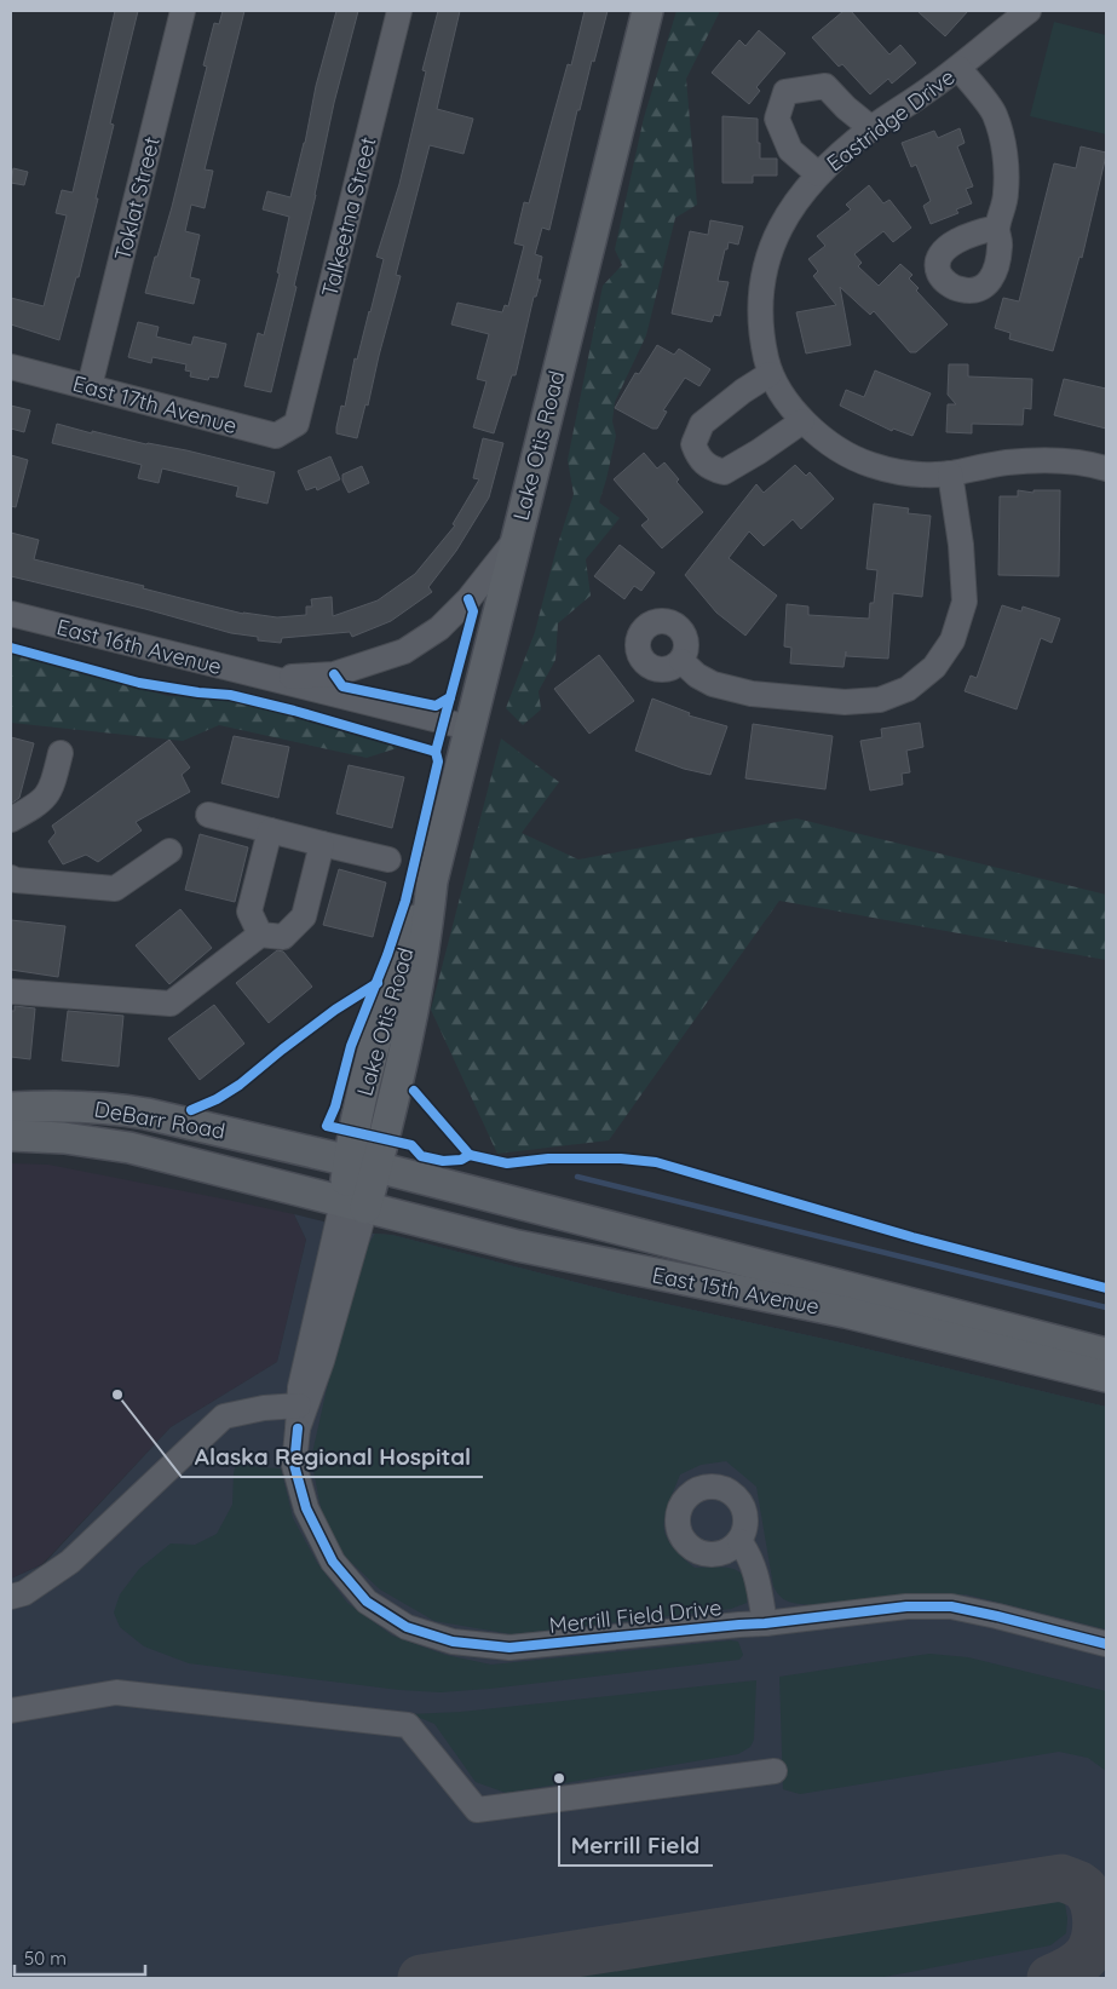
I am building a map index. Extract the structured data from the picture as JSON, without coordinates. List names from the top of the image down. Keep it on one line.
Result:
{"streets":{"main road":["Lake Otis Road","DeBarr Road","East 15th Avenue"],"street":["Eastridge Drive","Toklat Street","Talkeetna Street","East 17th Avenue","East 16th Avenue","Merrill Field Drive"]},"crossings":[["Toklat Street","East 17th Avenue"],["Talkeetna Street","East 17th Avenue"],["Lake Otis Road","East 16th Avenue"],["Lake Otis Road","DeBarr Road"],["Lake Otis Road","East 15th Avenue"],["Lake Otis Road","Merrill Field Drive"],["DeBarr Road","East 15th Avenue"],["DeBarr Road","Merrill Field Drive"],["East 15th Avenue","Merrill Field Drive"]],"places":["Alaska Regional Hospital","Merrill Field"],"scale_bar":"50 m"}
